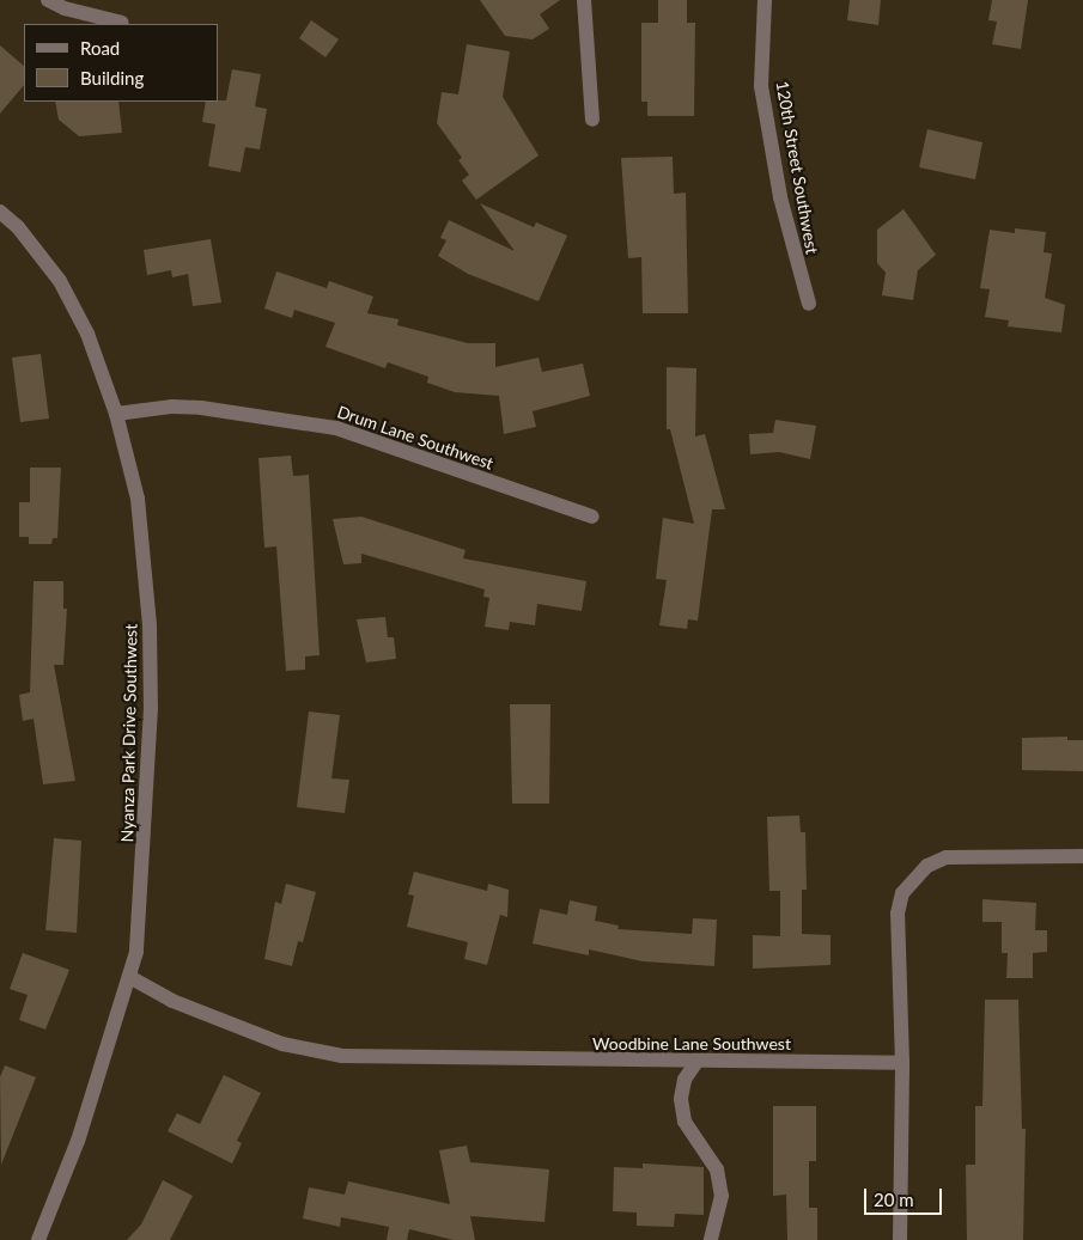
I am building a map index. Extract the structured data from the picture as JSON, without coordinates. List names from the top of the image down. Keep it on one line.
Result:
{"streets":{"street":["120th Street Southwest","Drum Lane Southwest","Nyanza Park Drive Southwest","Woodbine Lane Southwest"]},"crossings":[["Drum Lane Southwest","Nyanza Park Drive Southwest"],["Nyanza Park Drive Southwest","Woodbine Lane Southwest"]],"legend":["Road","Building"],"scale_bar":"20 m"}
